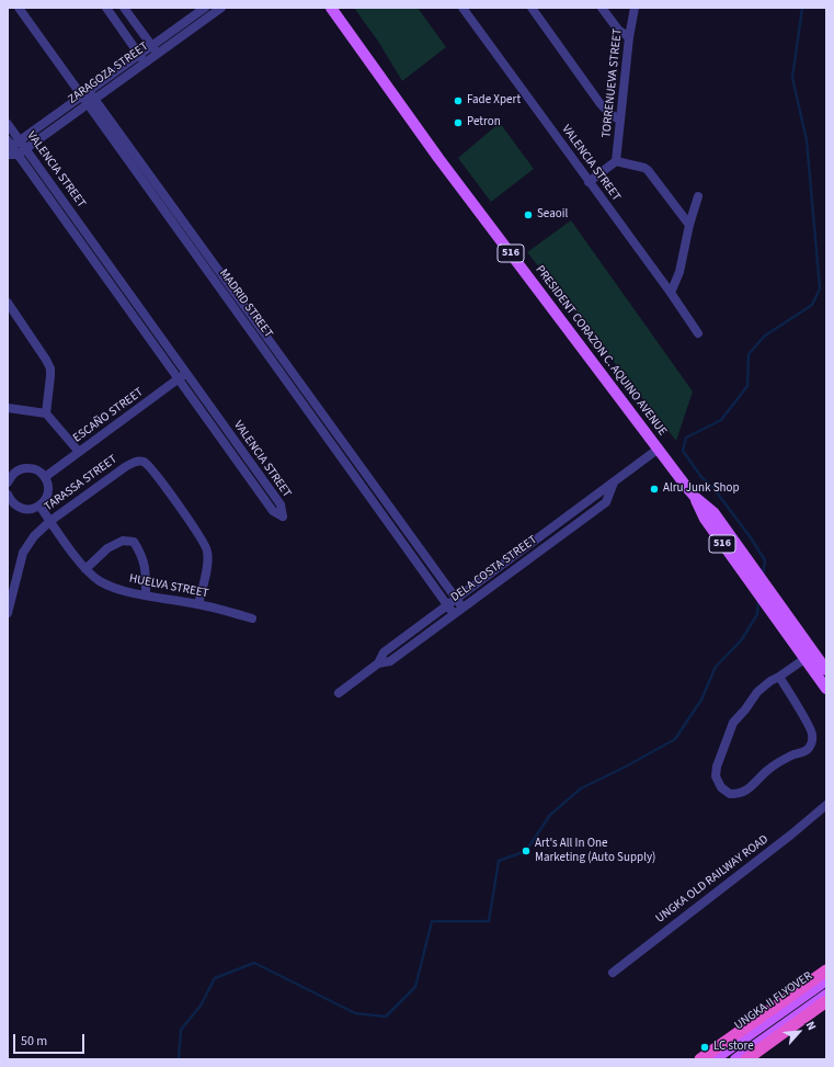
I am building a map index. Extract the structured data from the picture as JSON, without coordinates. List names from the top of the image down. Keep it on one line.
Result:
{"streets":{"main road":["516","PRESIDENT CORAZON C. AQUINO AVENUE","UNGKA II FLYOVER"],"street":["ZARAGOZA STREET","TORRENUEVA STREET","VALENCIA STREET","MADRID STREET","ESCAÑO STREET","TARASSA STREET","DELA COSTA STREET","HUELVA STREET","UNGKA OLD RAILWAY ROAD"]},"crossings":[["ZARAGOZA STREET","VALENCIA STREET"],["ZARAGOZA STREET","MADRID STREET"],["VALENCIA STREET","ESCAÑO STREET"],["MADRID STREET","DELA COSTA STREET"],["PRESIDENT CORAZON C. AQUINO AVENUE","DELA COSTA STREET"],["TARASSA STREET","HUELVA STREET"]],"places":["Fade Xpert","Petron","Seaoil","Alru Junk Shop","Art's All In One Marketing (Auto Supply)","LC store"],"scale_bar":"50 m","north":"top right"}
